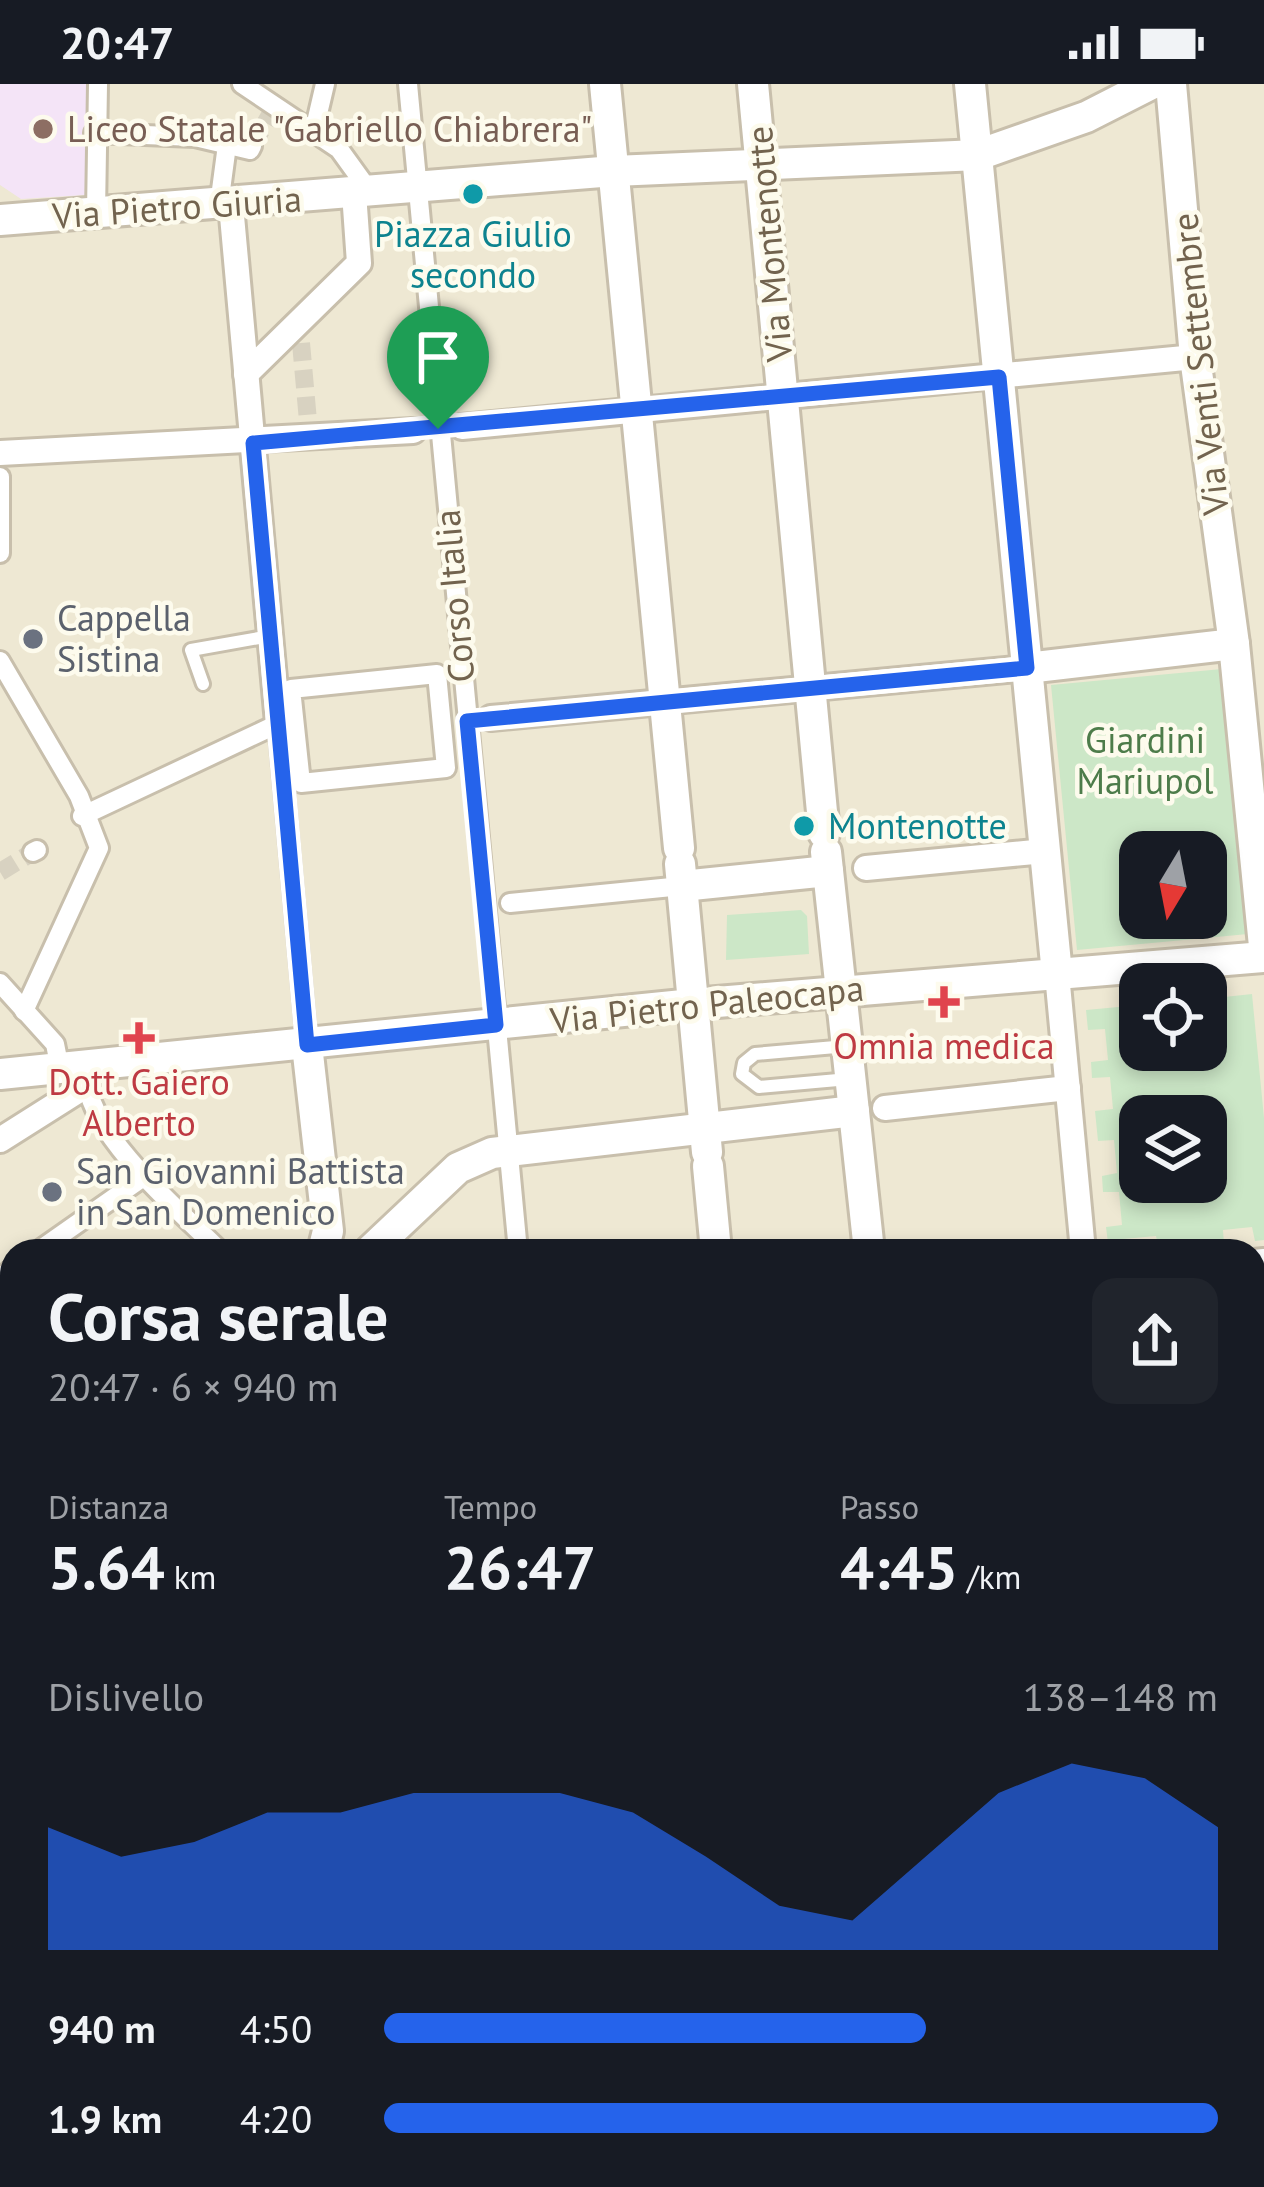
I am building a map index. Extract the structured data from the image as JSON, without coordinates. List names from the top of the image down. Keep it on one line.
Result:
{"streets":{"street":["Via Pietro Giuria","Via Montenotte","Via Venti Settembre","Corso Italia","Via Pietro Paleocapa"]},"crossings":[["Via Montenotte","Via Pietro Paleocapa"],["Corso Italia","Via Pietro Paleocapa"]],"parks":["Giardini Mariupol"],"places":{"other":["Liceo Statale \"Gabriello Chiabrera\"","Piazza Giulio secondo","Cappella Sistina","Montenotte","San Giovanni Battista in San Domenico"],"health":["Omnia medica","Dott. Gaiero Alberto"]},"north":"bottom","page":{"status":"20:47","heading":["Corsa serale","20:47 · 6 × 940 m"],"stats":[["Distanza","5.64 km"],["Tempo","26:47"],["Passo","4:45 /km"]],"chart":["Dislivello","138–148 m"],"list":[{"name":"940 m","note":"4:50"},{"name":"1.9 km","note":"4:20"}]}}
